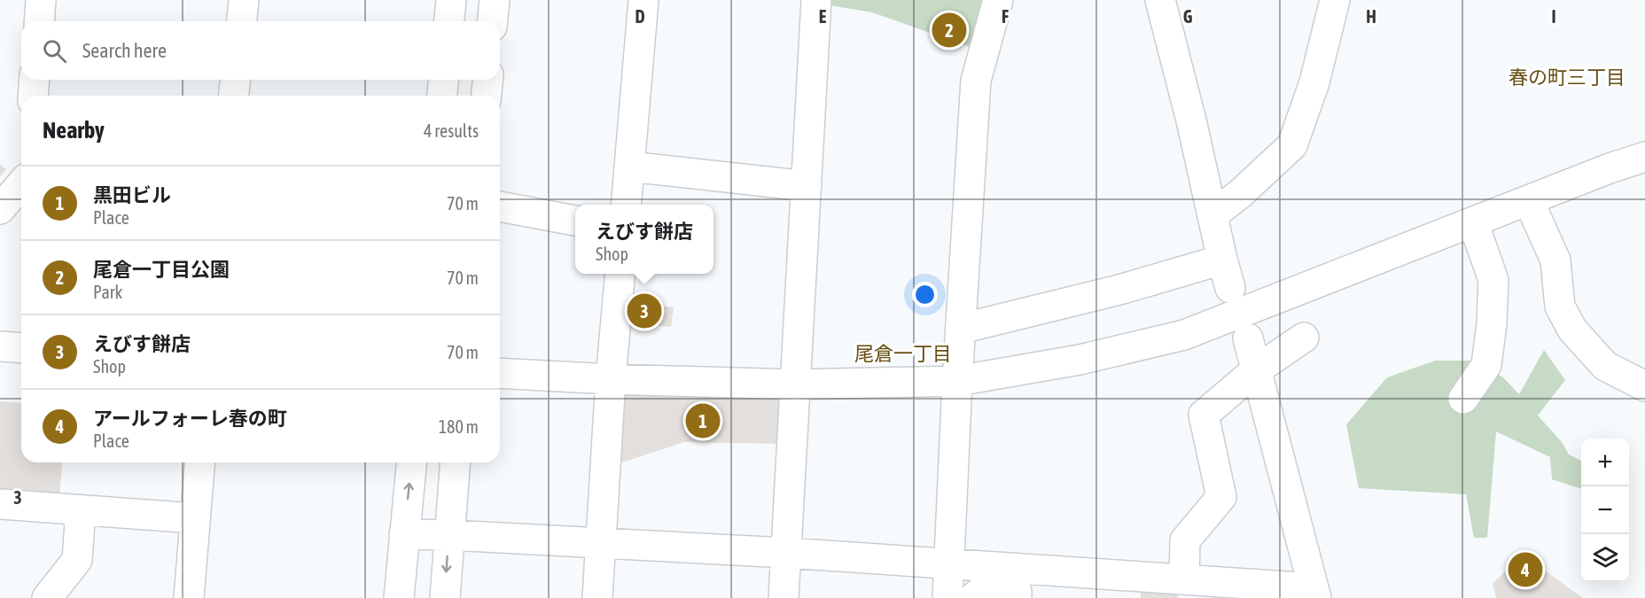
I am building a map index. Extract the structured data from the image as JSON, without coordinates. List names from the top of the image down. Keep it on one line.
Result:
{"districts":["春の町三丁目","尾倉一丁目"],"page":{"pins":["2","3","1","4"],"search":"Search here","heading":["Nearby","4 results"],"list":[{"mark":"1","name":"黒田ビル","note":"Place","value":"70 m"},{"mark":"2","name":"尾倉一丁目公園","note":"Park","value":"70 m"},{"mark":"3","name":"えびす餅店","note":"Shop","value":"70 m"},{"mark":"4","name":"アールフォーレ春の町","note":"Place","value":"180 m"}],"popup":["えびす餅店","Shop"],"map_buttons":["+","−"]},"grid":{"columns":["D","E","F","G","H","I"],"rows":["3"]}}
